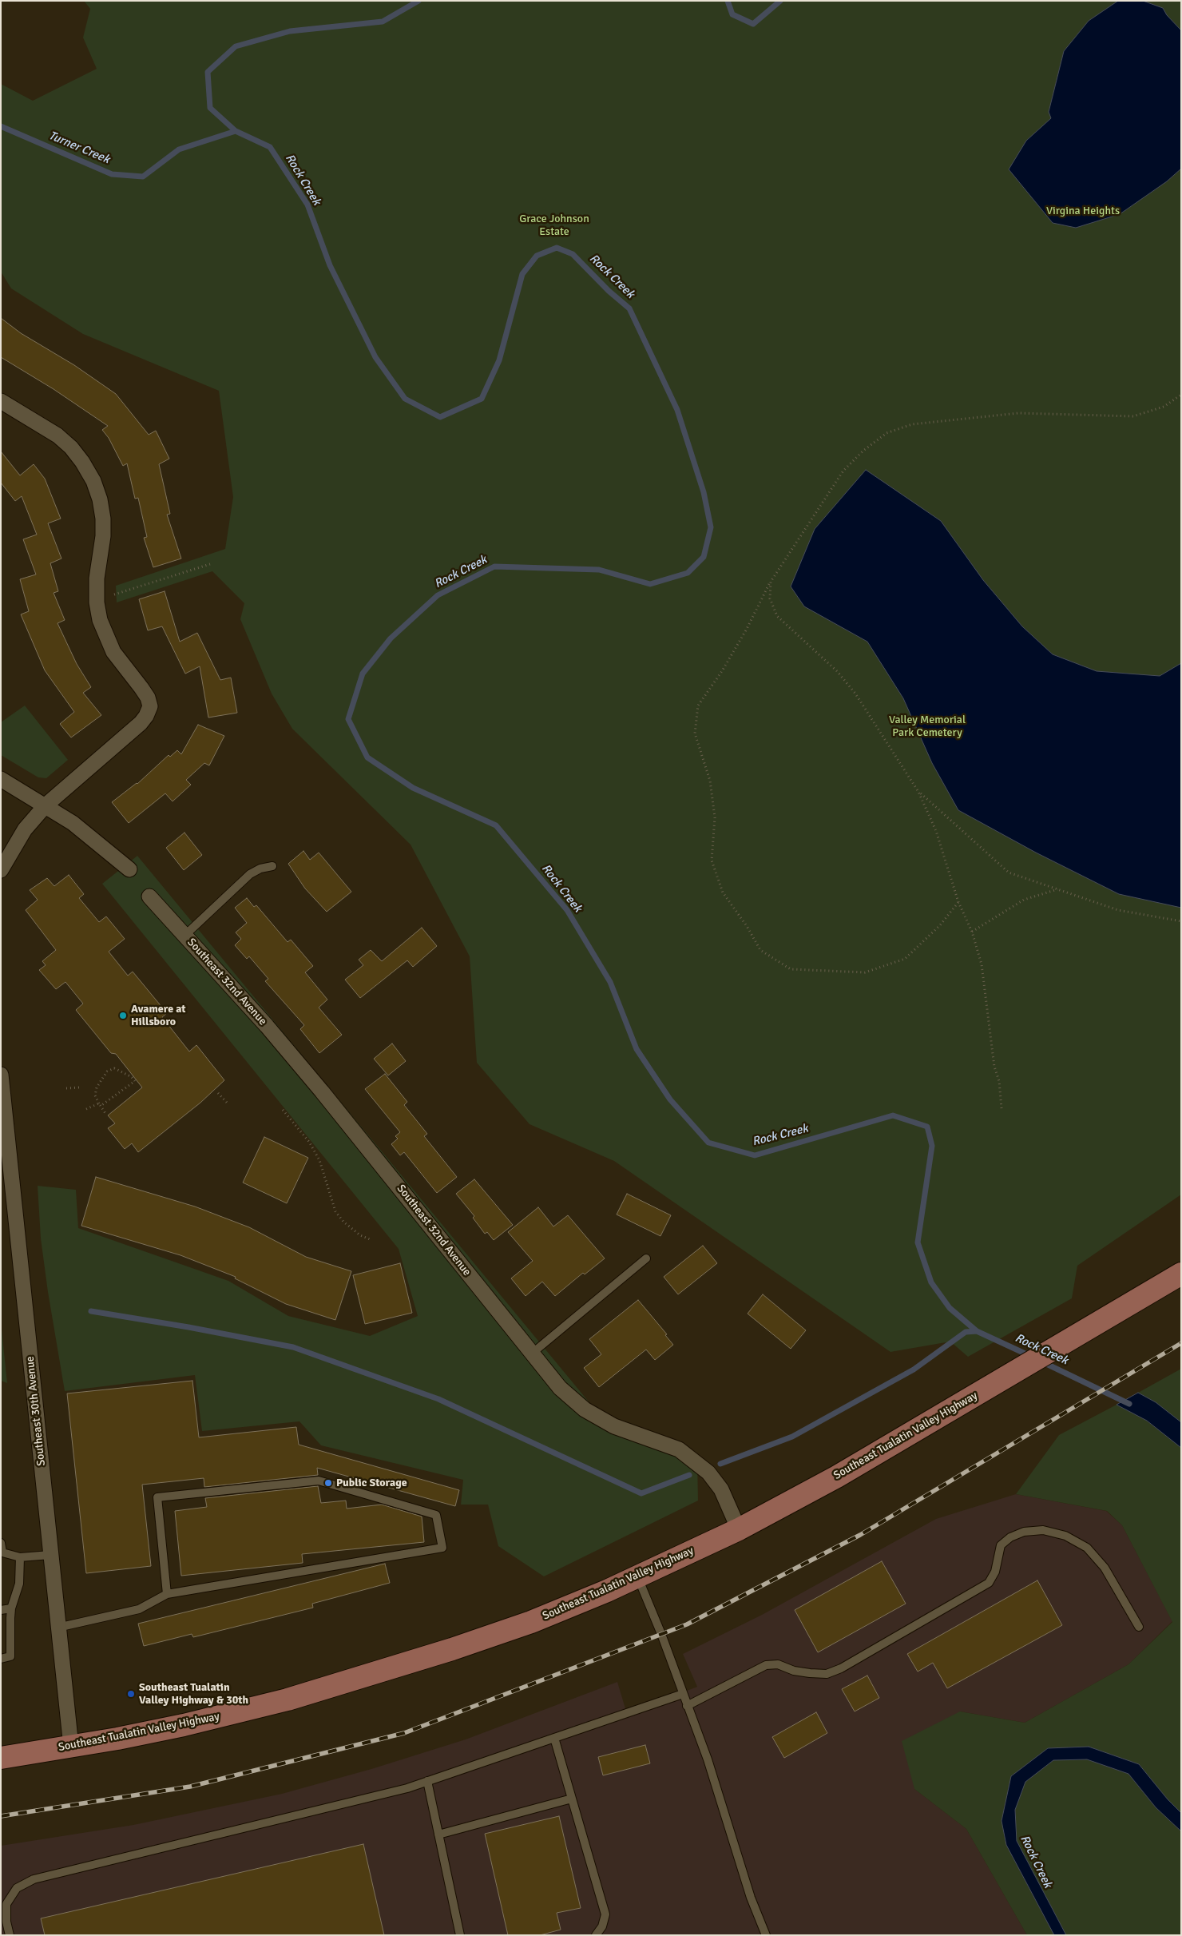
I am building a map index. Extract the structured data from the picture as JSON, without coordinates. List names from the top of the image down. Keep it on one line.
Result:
{"streets":{"main road":["Southeast Tualatin Valley Highway"],"street":["Southeast 32nd Avenue","Southeast 30th Avenue"]},"crossings":[["Southeast 32nd Avenue","Southeast Tualatin Valley Highway"],["Southeast 30th Avenue","Southeast Tualatin Valley Highway"]],"water":["Turner Creek","Rock Creek"],"parks":["Virgina Heights","Grace Johnson Estate","Valley Memorial Park Cemetery"],"places":["Avamere at Hillsboro","Public Storage","Southeast Tualatin Valley Highway & 30th"]}
